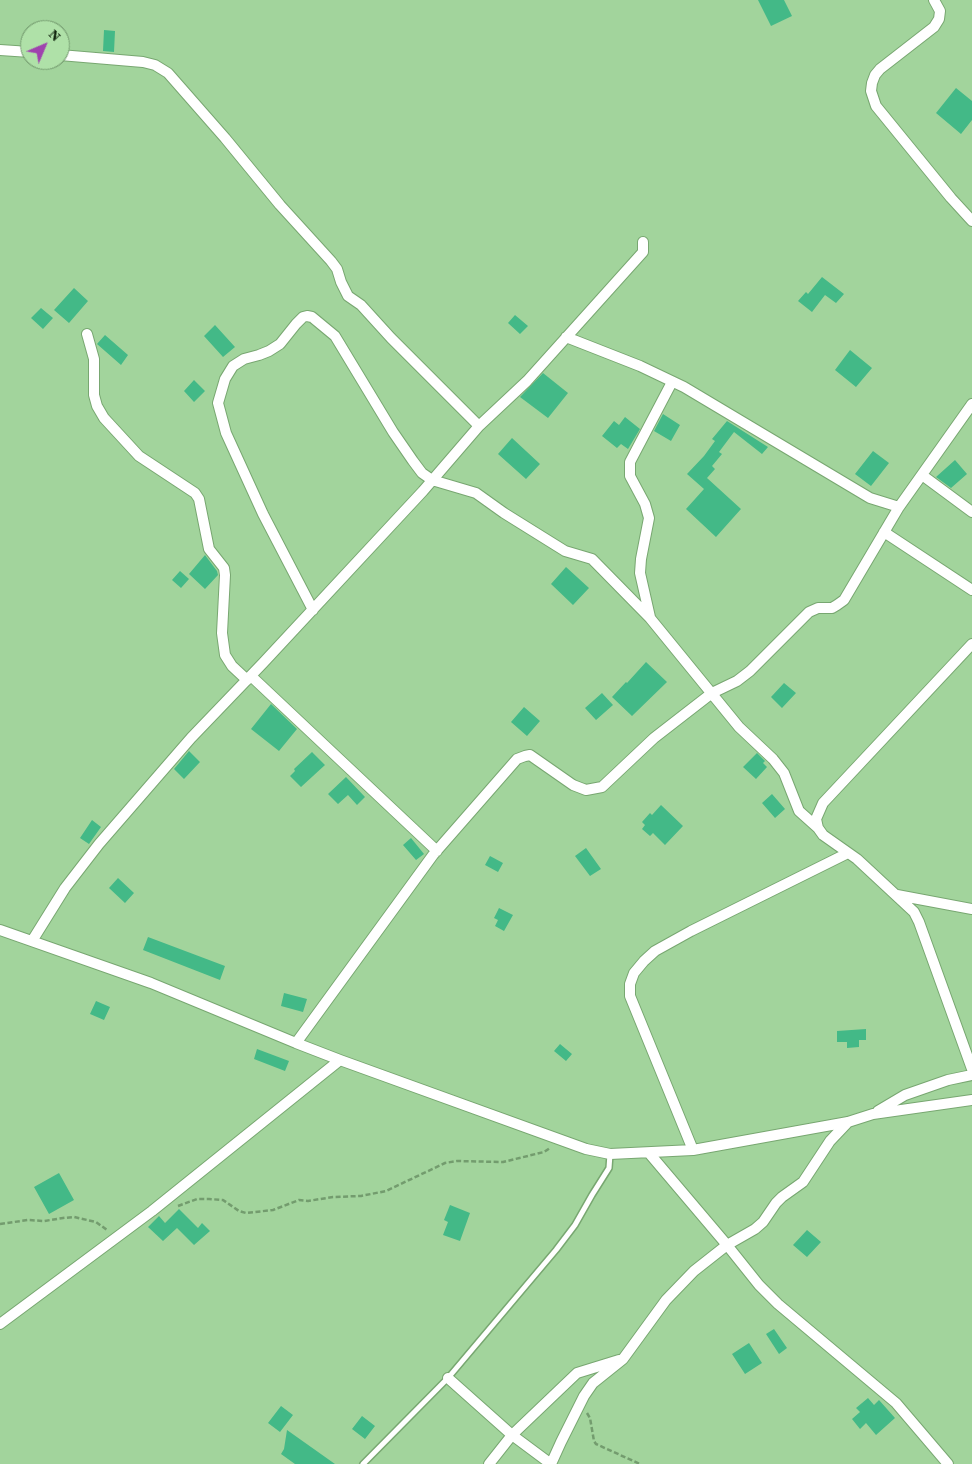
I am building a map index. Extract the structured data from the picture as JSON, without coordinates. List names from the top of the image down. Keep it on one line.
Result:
{"north":"top right"}
